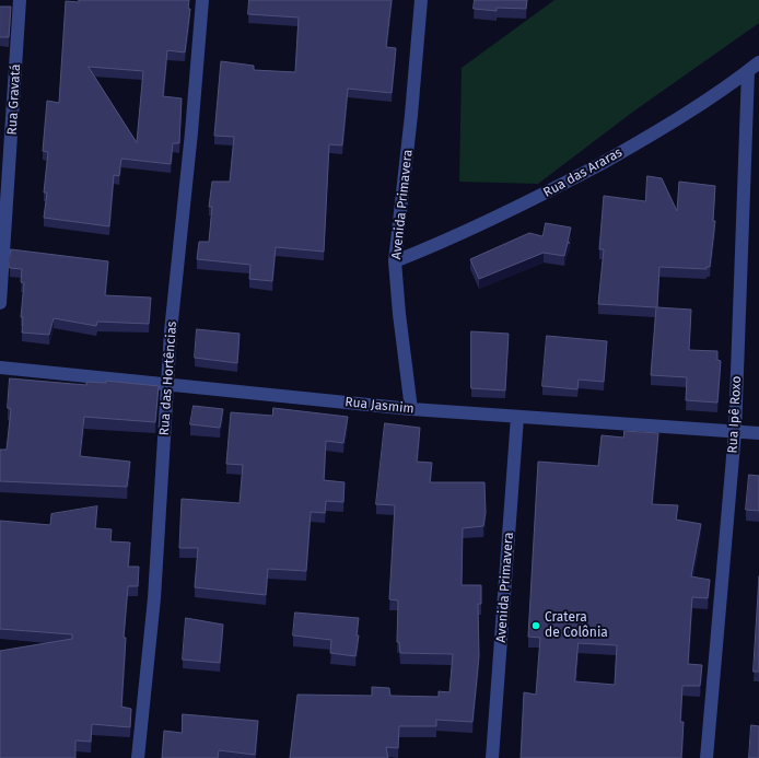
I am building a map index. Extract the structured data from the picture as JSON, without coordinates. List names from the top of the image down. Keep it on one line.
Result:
{"streets":{"street":["Rua Gravatá","Rua das Araras","Avenida Primavera","Rua das Hortências","Rua Jasmim","Rua Ipê Roxo"]},"crossings":[["Rua das Araras","Avenida Primavera"],["Rua das Araras","Rua Ipê Roxo"],["Avenida Primavera","Rua Jasmim"],["Rua das Hortências","Rua Jasmim"],["Rua Jasmim","Rua Ipê Roxo"]],"places":["Cratera de Colônia"]}
